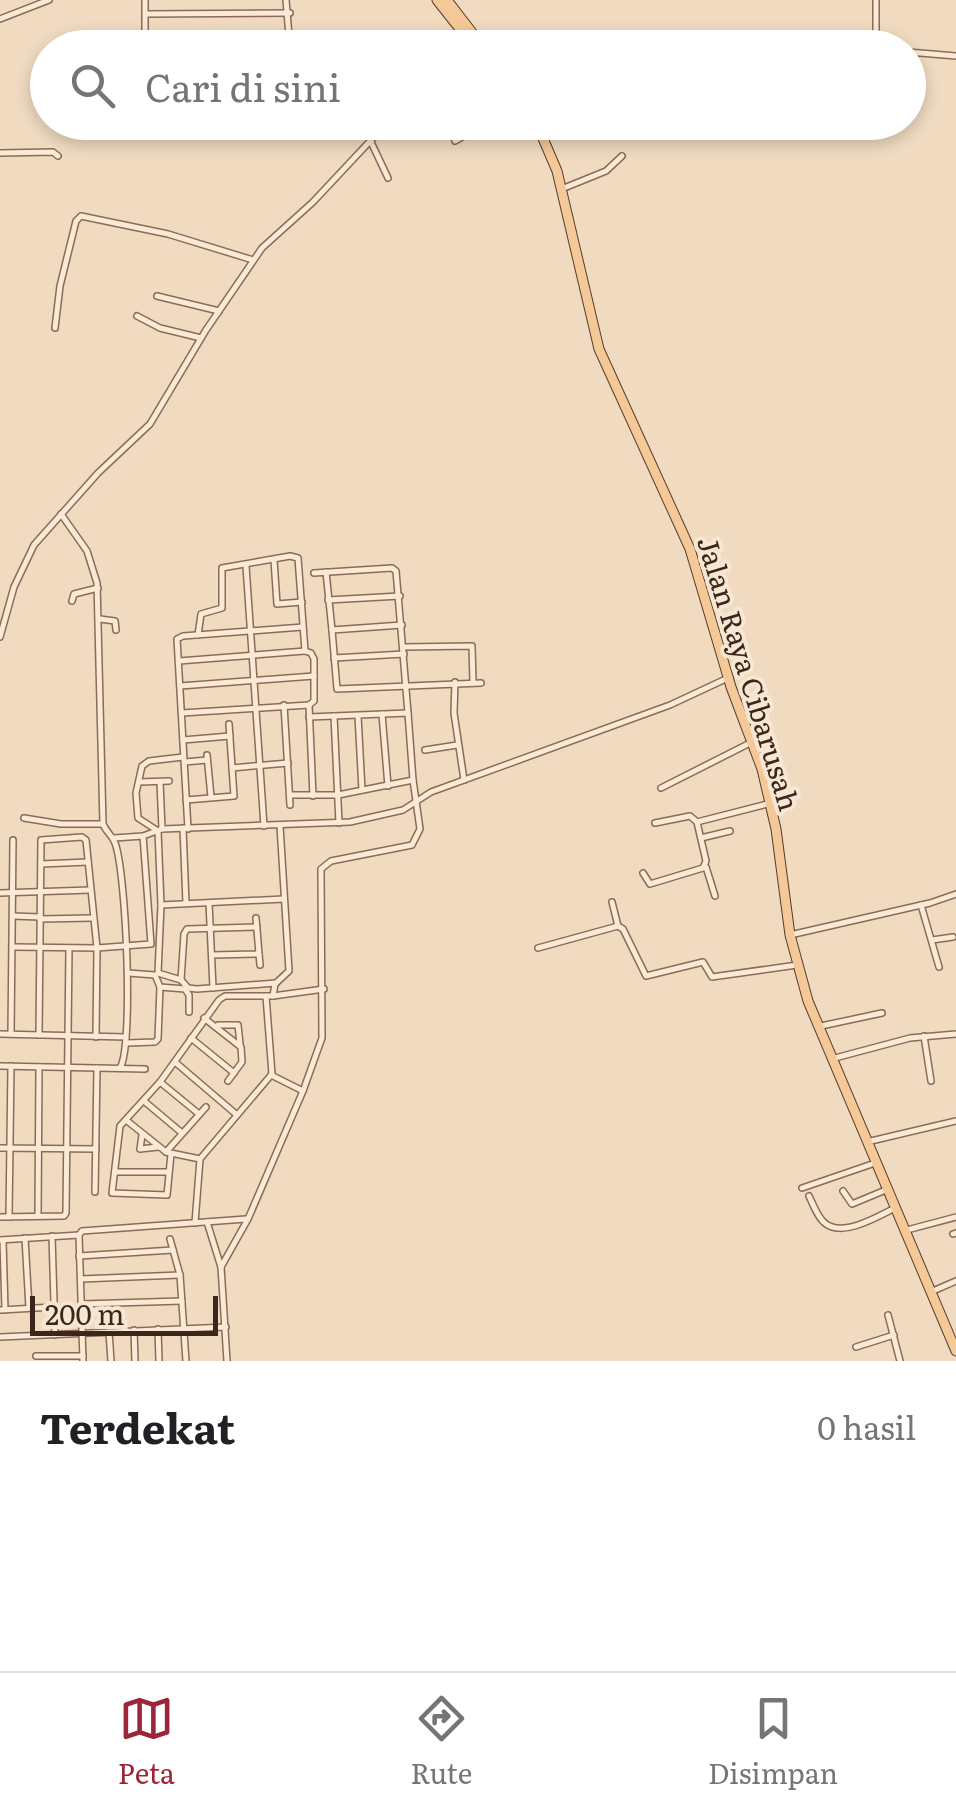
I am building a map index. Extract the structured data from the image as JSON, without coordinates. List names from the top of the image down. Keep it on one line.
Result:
{"streets":{"main road":["Jalan Raya Cibarusah"]},"scale_bar":"200 m","page":{"search":"Cari di sini","scale":"200 m","heading":["Terdekat","0 hasil"],"nav":["Peta","Rute","Disimpan"]}}
